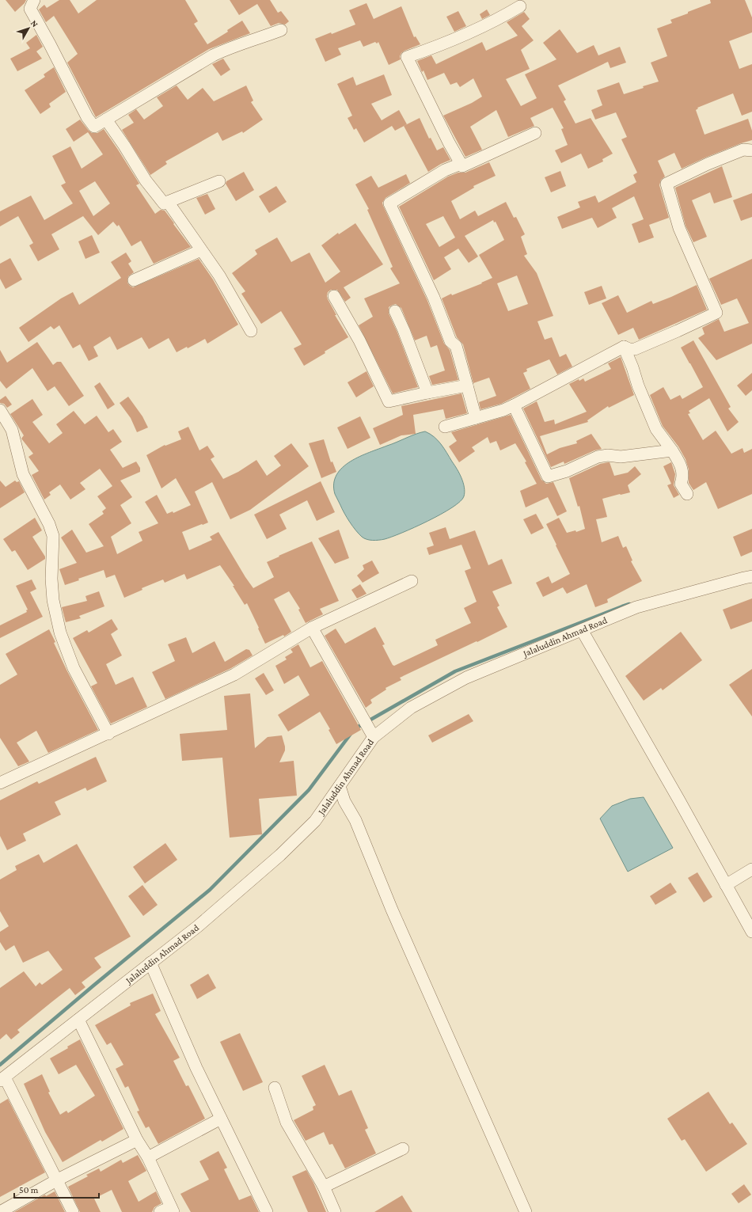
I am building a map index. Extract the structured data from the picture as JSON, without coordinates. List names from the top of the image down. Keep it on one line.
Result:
{"streets":{"street":["Jalaluddin Ahmad Road"]},"scale_bar":"50 m","north":"top right"}
